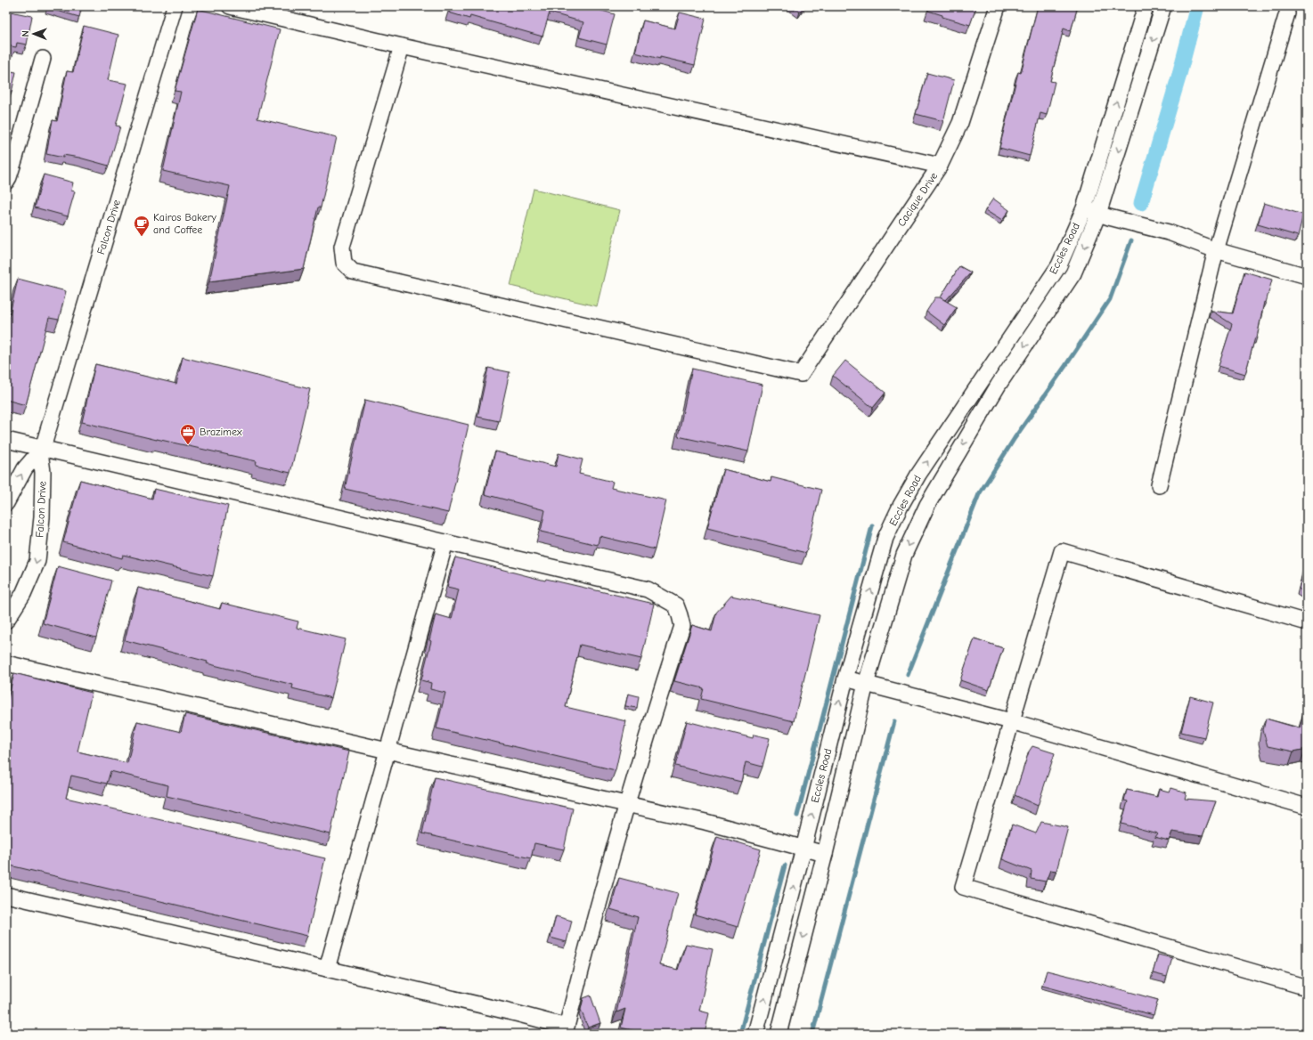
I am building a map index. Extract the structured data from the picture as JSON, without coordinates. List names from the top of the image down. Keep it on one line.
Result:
{"streets":{"street":["Cacique Drive","Falcon Drive","Eccles Road"]},"places":{"cafe":["Kairos Bakery and Coffee"],"office":["Brazimex"]},"north":"left"}
